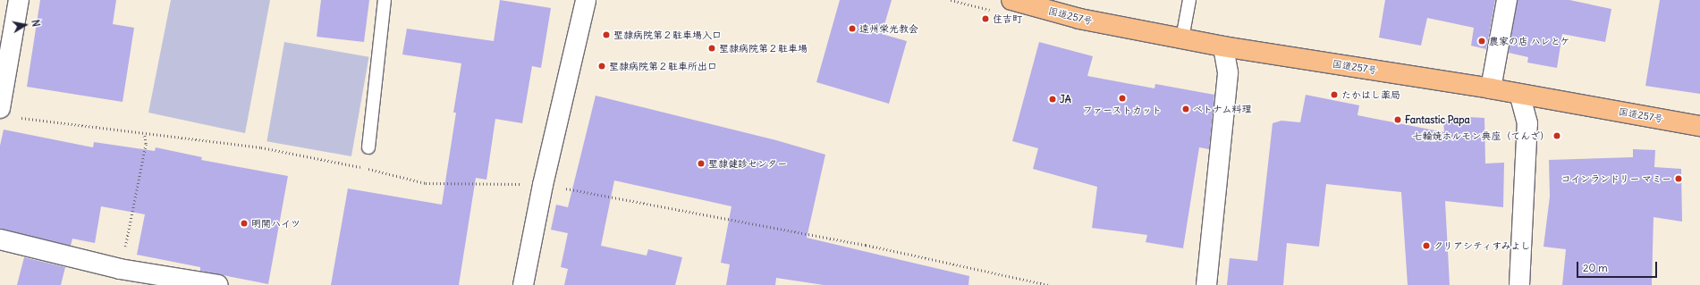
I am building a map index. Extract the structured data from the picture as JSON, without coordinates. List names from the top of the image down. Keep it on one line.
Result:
{"streets":{"highway":["国道257号"]},"places":["住吉町","遠州栄光教会","聖隷病院第２駐車場入口","農家の店 ハレとケ","聖隷病院第２駐車場","聖隷病院第２駐車所出口","たかはし薬局","ファーストカット","JA","ベトナム料理","Fantastic Papa","七輪焼ホルモン典座（てんざ）","聖隷健診センター","コインランドリー マミー","明開ハイツ","クリアシティすみよし"],"scale_bar":"20 m","north":"right"}
